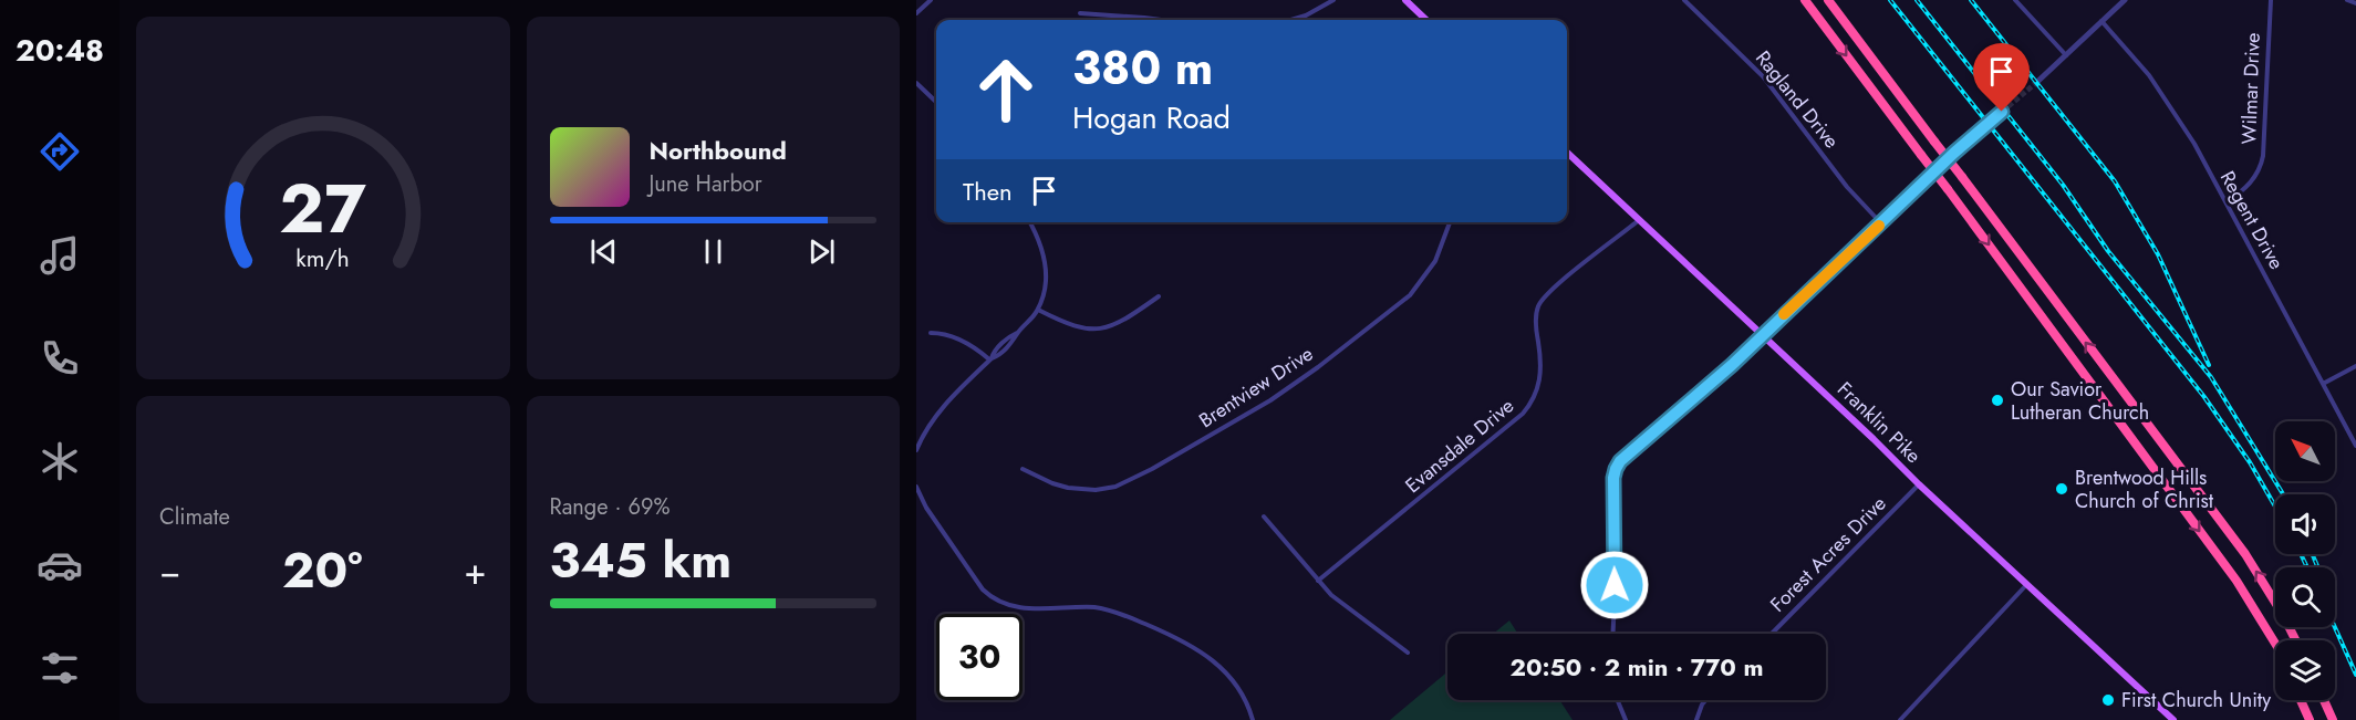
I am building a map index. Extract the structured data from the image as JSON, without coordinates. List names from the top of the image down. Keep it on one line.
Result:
{"streets":{"main road":["Franklin Pike"],"street":["Wilmar Drive","Ragland Drive","Regent Drive","Brentview Drive","Evansdale Drive","Forest Acres Drive"]},"crossings":[["Wilmar Drive","Regent Drive"],["Franklin Pike","Evansdale Drive"],["Franklin Pike","Forest Acres Drive"]],"places":["Our Savior Lutheran Church","Brentwood Hills Church of Christ","First Church Unity"],"north":"top left","page":{"tabs":"20:48","turn":["380 m","Hogan Road"],"song":["Northbound","June Harbor"],"then":"Then","tile":["Climate",["Range · 69%","345 km"]],"heat":["−","20°","+"],"limit":"30","trip":"20:50 · 2 min · 770 m","gauge":["27","km/h"]}}
